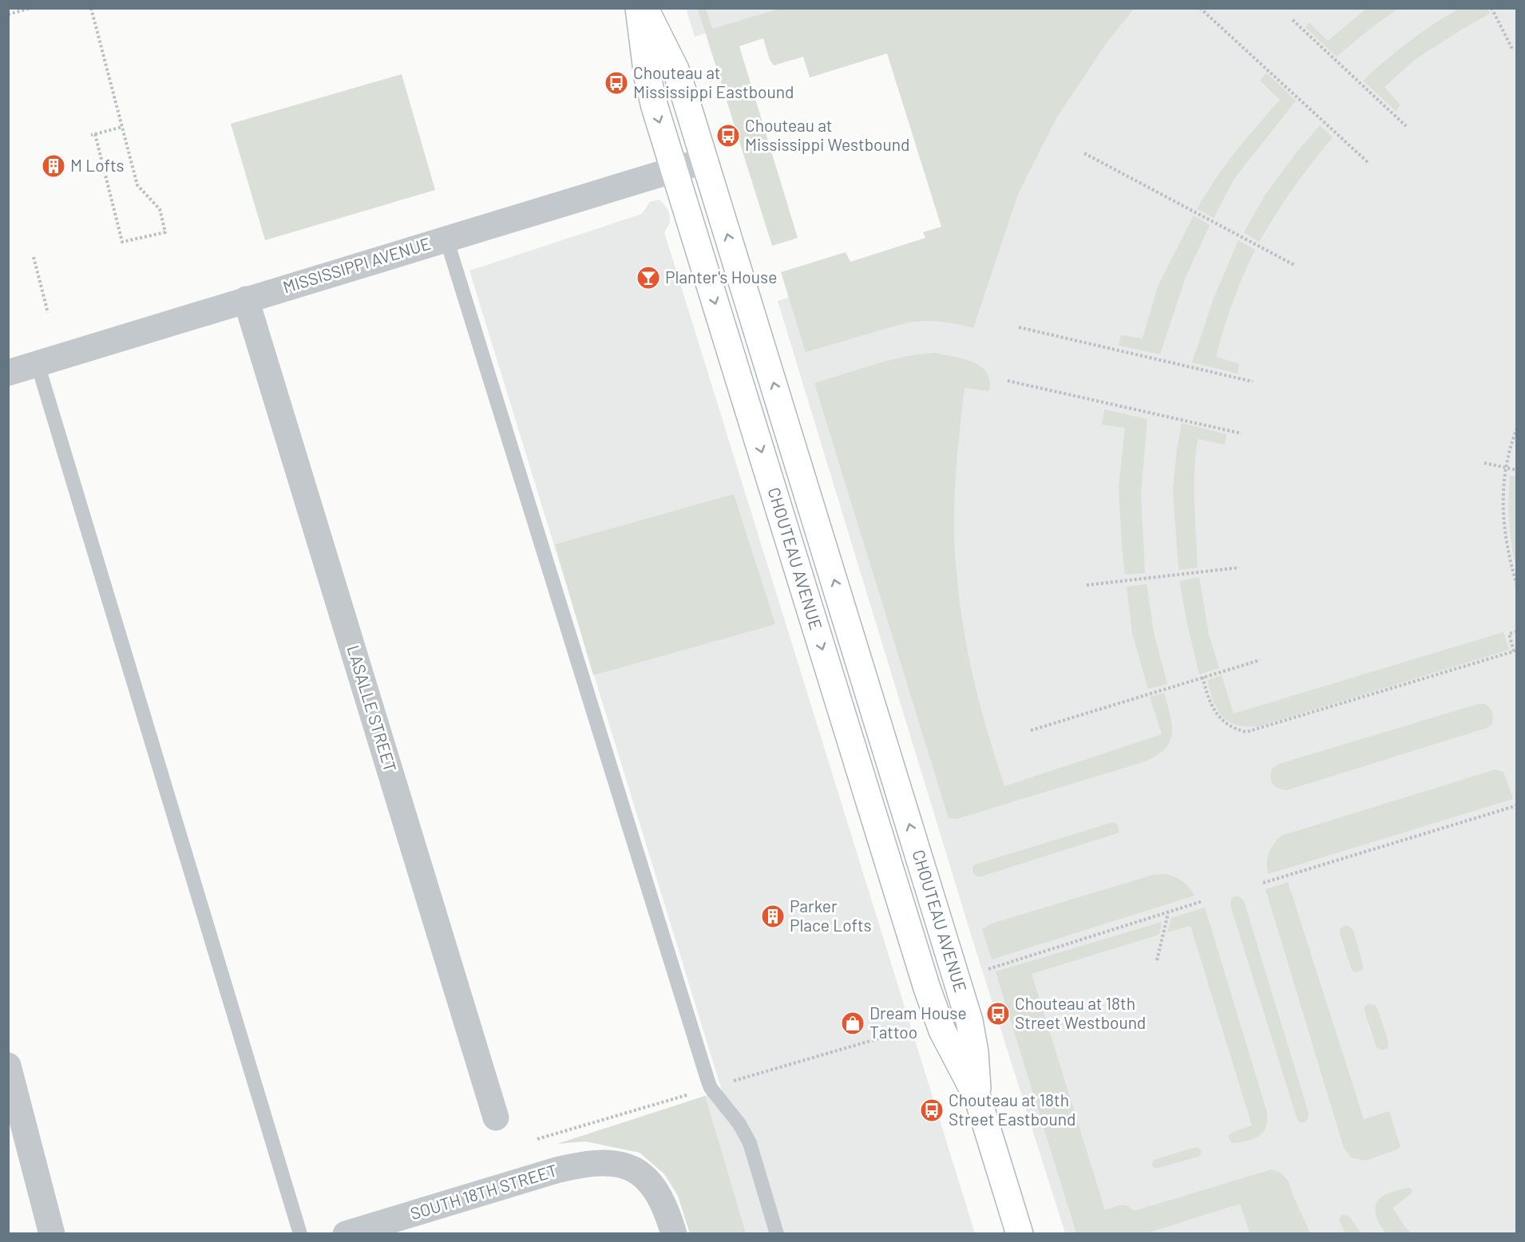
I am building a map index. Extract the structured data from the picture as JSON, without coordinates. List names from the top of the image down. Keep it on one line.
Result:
{"streets":{"main road":["CHOUTEAU AVENUE"],"street":["MISSISSIPPI AVENUE","LASALLE STREET","SOUTH 18TH STREET"]},"crossings":[["MISSISSIPPI AVENUE","CHOUTEAU AVENUE"],["MISSISSIPPI AVENUE","LASALLE STREET"]],"places":{"bus stop":["Chouteau at Mississippi Eastbound","Chouteau at Mississippi Westbound","Chouteau at 18th Street Westbound","Chouteau at 18th Street Eastbound"],"building":["M Lofts","Parker Place Lofts"],"bar":["Planter's House"],"shop":["Dream House Tattoo"]}}
